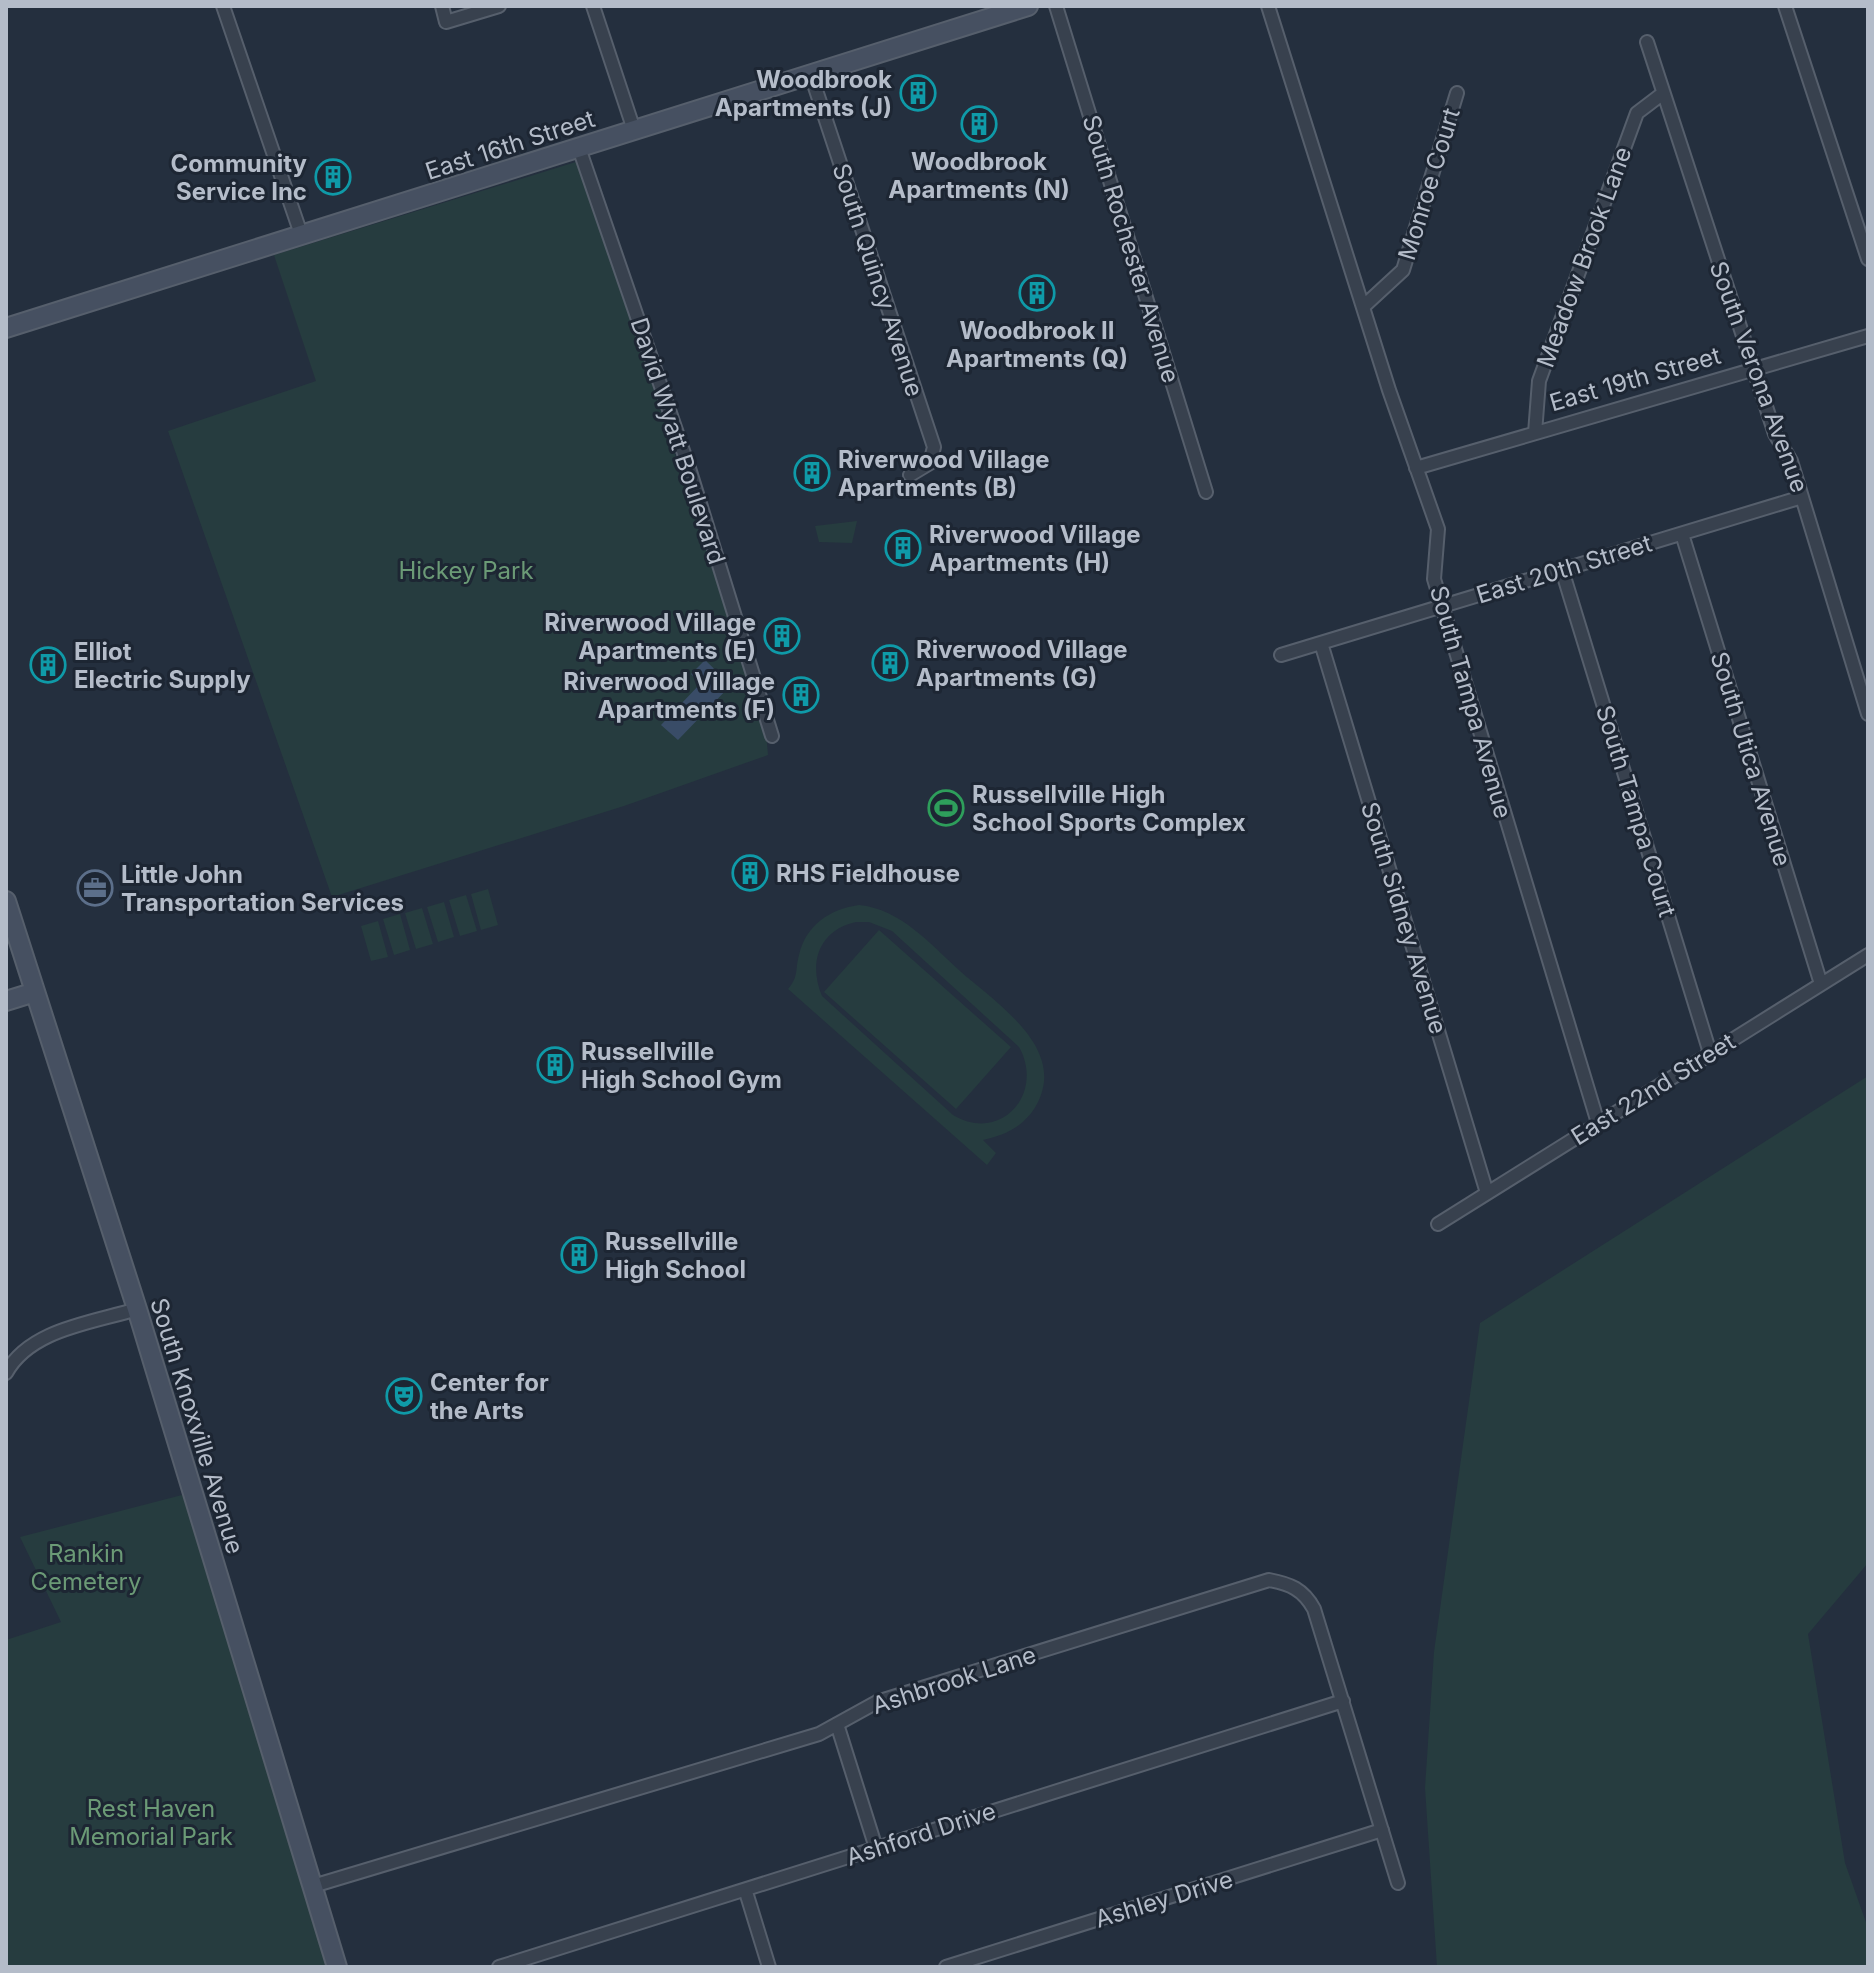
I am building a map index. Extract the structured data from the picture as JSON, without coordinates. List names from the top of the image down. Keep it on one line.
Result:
{"streets":{"main road":["East 16th Street","South Knoxville Avenue"],"street":["Monroe Court","South Rochester Avenue","Meadow Brook Lane","South Quincy Avenue","South Verona Avenue","East 19th Street","David Wyatt Boulevard","East 20th Street","South Tampa Avenue","South Utica Avenue","South Tampa Court","South Sidney Avenue","East 22nd Street","Ashbrook Lane","Ashford Drive","Ashley Drive"]},"crossings":[["East 16th Street","South Quincy Avenue"],["East 16th Street","David Wyatt Boulevard"],["Monroe Court","South Tampa Avenue"],["Meadow Brook Lane","South Verona Avenue"],["Meadow Brook Lane","East 19th Street"],["South Verona Avenue","East 19th Street"],["South Verona Avenue","East 20th Street"],["East 19th Street","South Tampa Avenue"],["East 20th Street","South Tampa Avenue"],["East 20th Street","South Utica Avenue"],["East 20th Street","South Tampa Court"],["East 20th Street","South Sidney Avenue"],["South Tampa Avenue","East 22nd Street"],["South Utica Avenue","East 22nd Street"],["South Tampa Court","East 22nd Street"],["South Sidney Avenue","East 22nd Street"],["South Knoxville Avenue","Ashbrook Lane"],["Ashbrook Lane","Ashford Drive"],["Ashbrook Lane","Ashley Drive"]],"parks":["Hickey Park","Rankin Cemetery","Rest Haven Memorial Park"],"places":{"building":["Woodbrook Apartments (J)","Woodbrook Apartments (N)","Community Service Inc","Woodbrook II Apartments (Q)","Riverwood Village Apartments (B)","Riverwood Village Apartments (H)","Riverwood Village Apartments (E)","Riverwood Village Apartments (G)","Elliot Electric Supply","Riverwood Village Apartments (F)","RHS Fieldhouse","Russellville High School Gym","Russellville High School"],"sports":["Russellville High School Sports Complex"],"office":["Little John Transportation Services"],"theatre":["Center for the Arts"]}}
